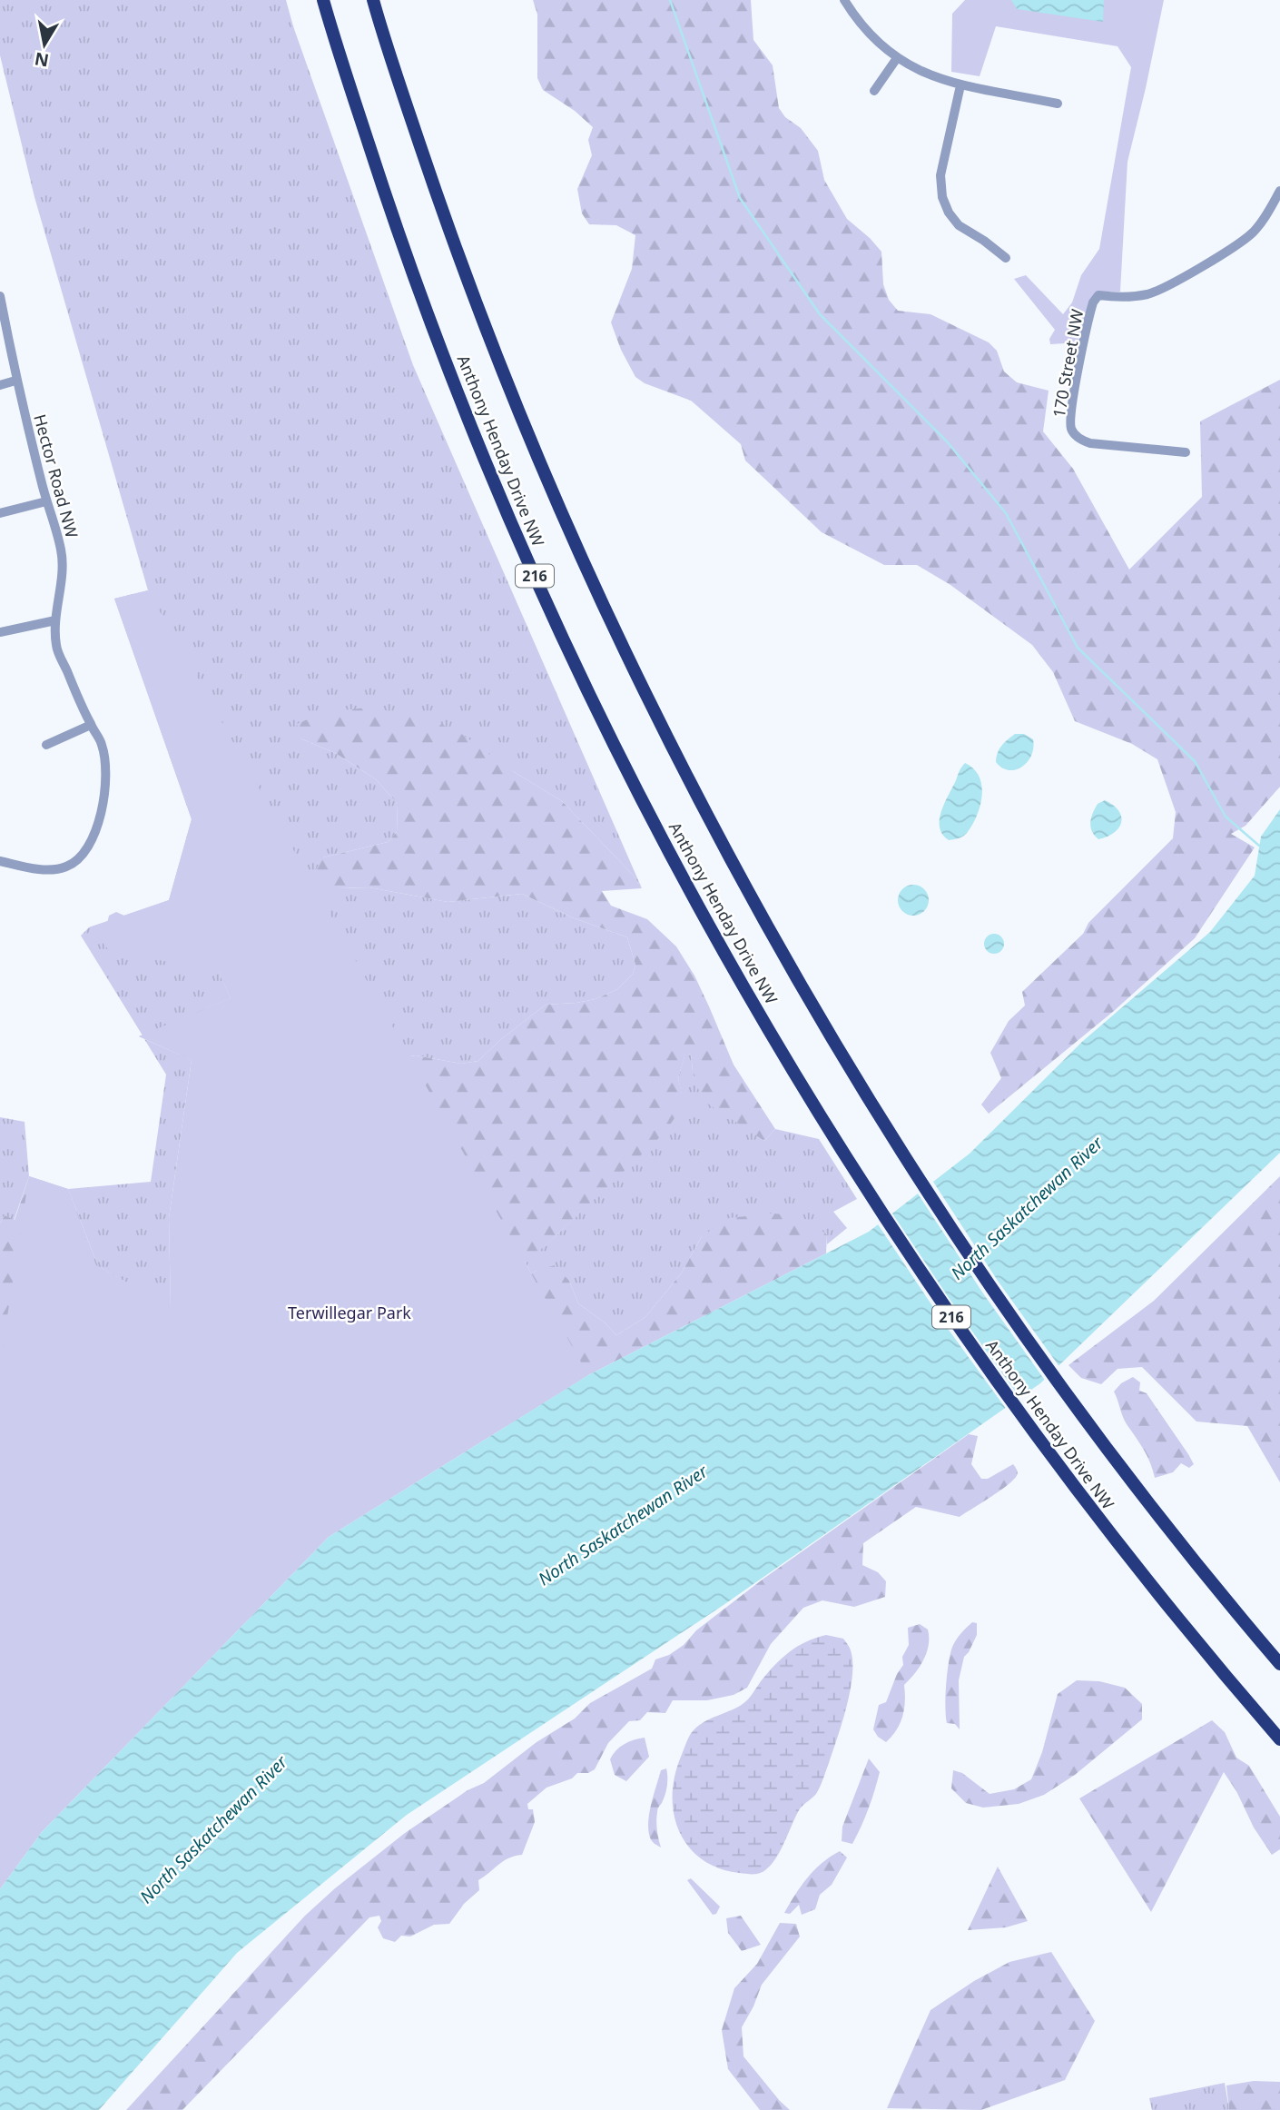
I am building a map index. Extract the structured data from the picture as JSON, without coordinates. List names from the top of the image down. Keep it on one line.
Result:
{"streets":{"highway":["Anthony Henday Drive NW","216"],"street":["170 Street NW","Hector Road NW"]},"water":["North Saskatchewan River"],"parks":["Terwillegar Park"],"north":"bottom"}
